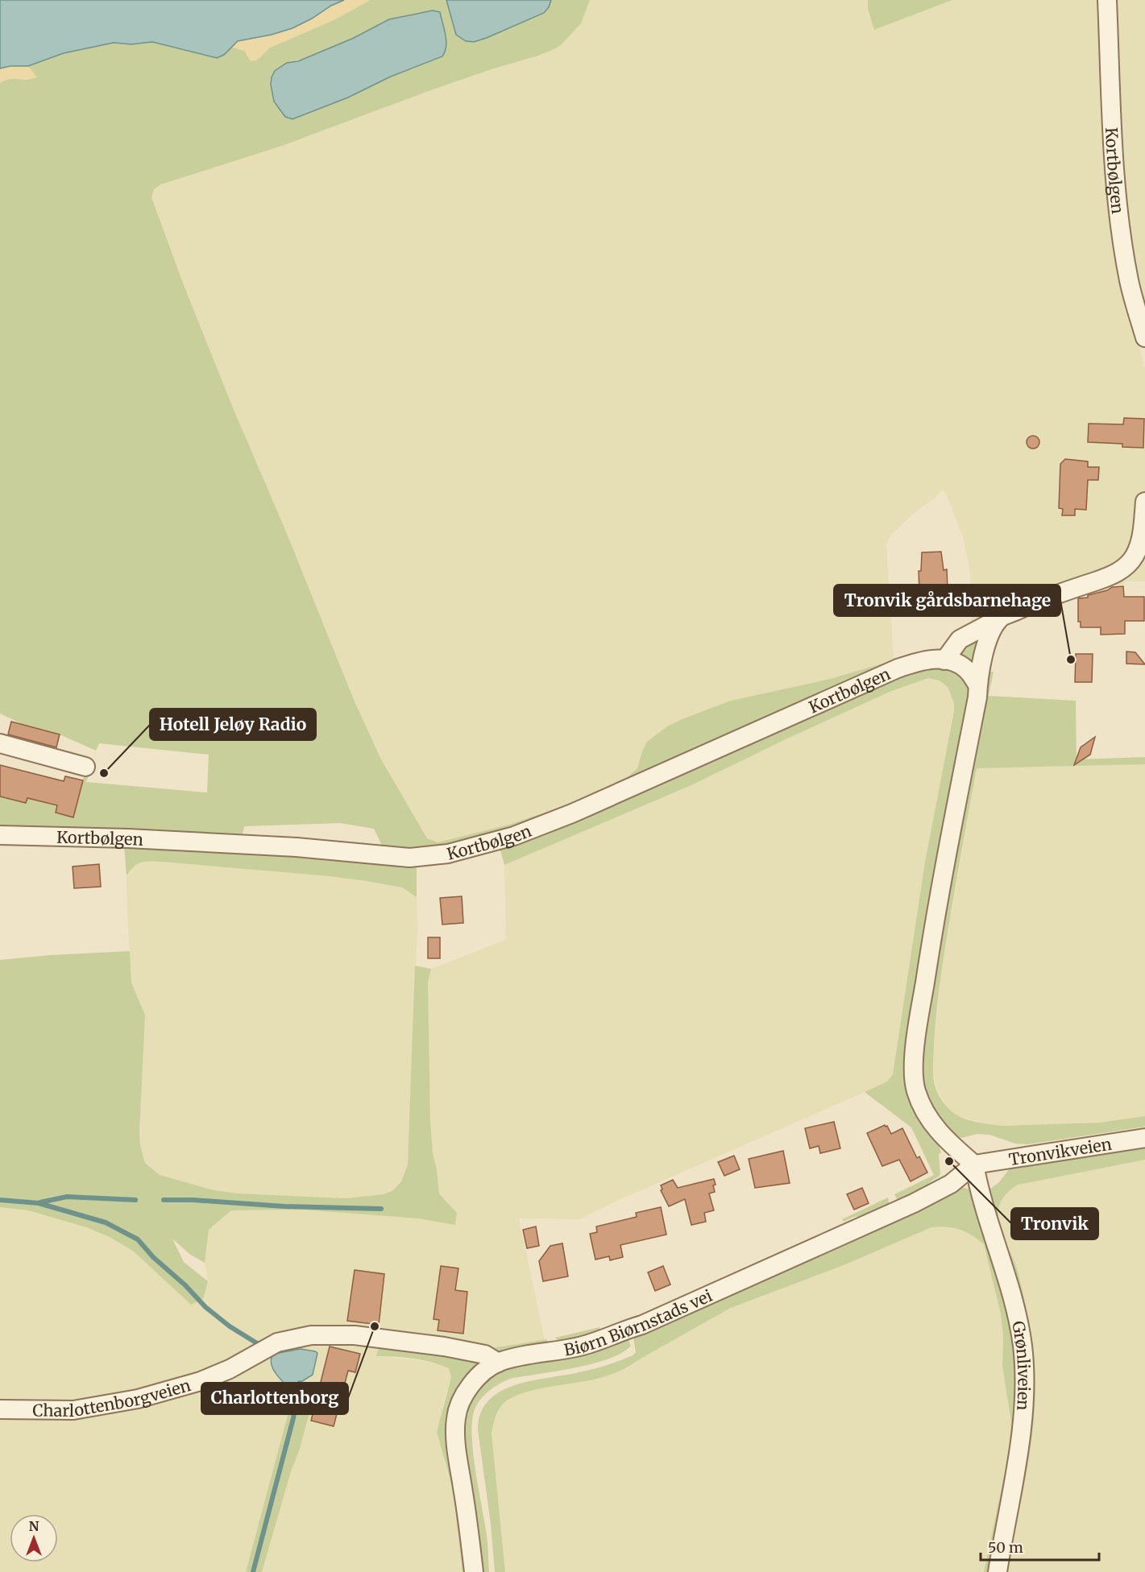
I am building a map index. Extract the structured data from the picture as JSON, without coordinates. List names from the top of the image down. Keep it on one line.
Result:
{"streets":{"street":["Kortbølgen","Tronvikveien","Biørn Biørnstads vei","Grønliveien","Charlottenborgveien"]},"crossings":[["Tronvikveien","Biørn Biørnstads vei"],["Tronvikveien","Grønliveien"],["Biørn Biørnstads vei","Grønliveien"],["Biørn Biørnstads vei","Charlottenborgveien"]],"places":["Tronvik gårdsbarnehage","Hotell Jeløy Radio","Tronvik","Charlottenborg"],"scale_bar":"50 m","north":"top"}
